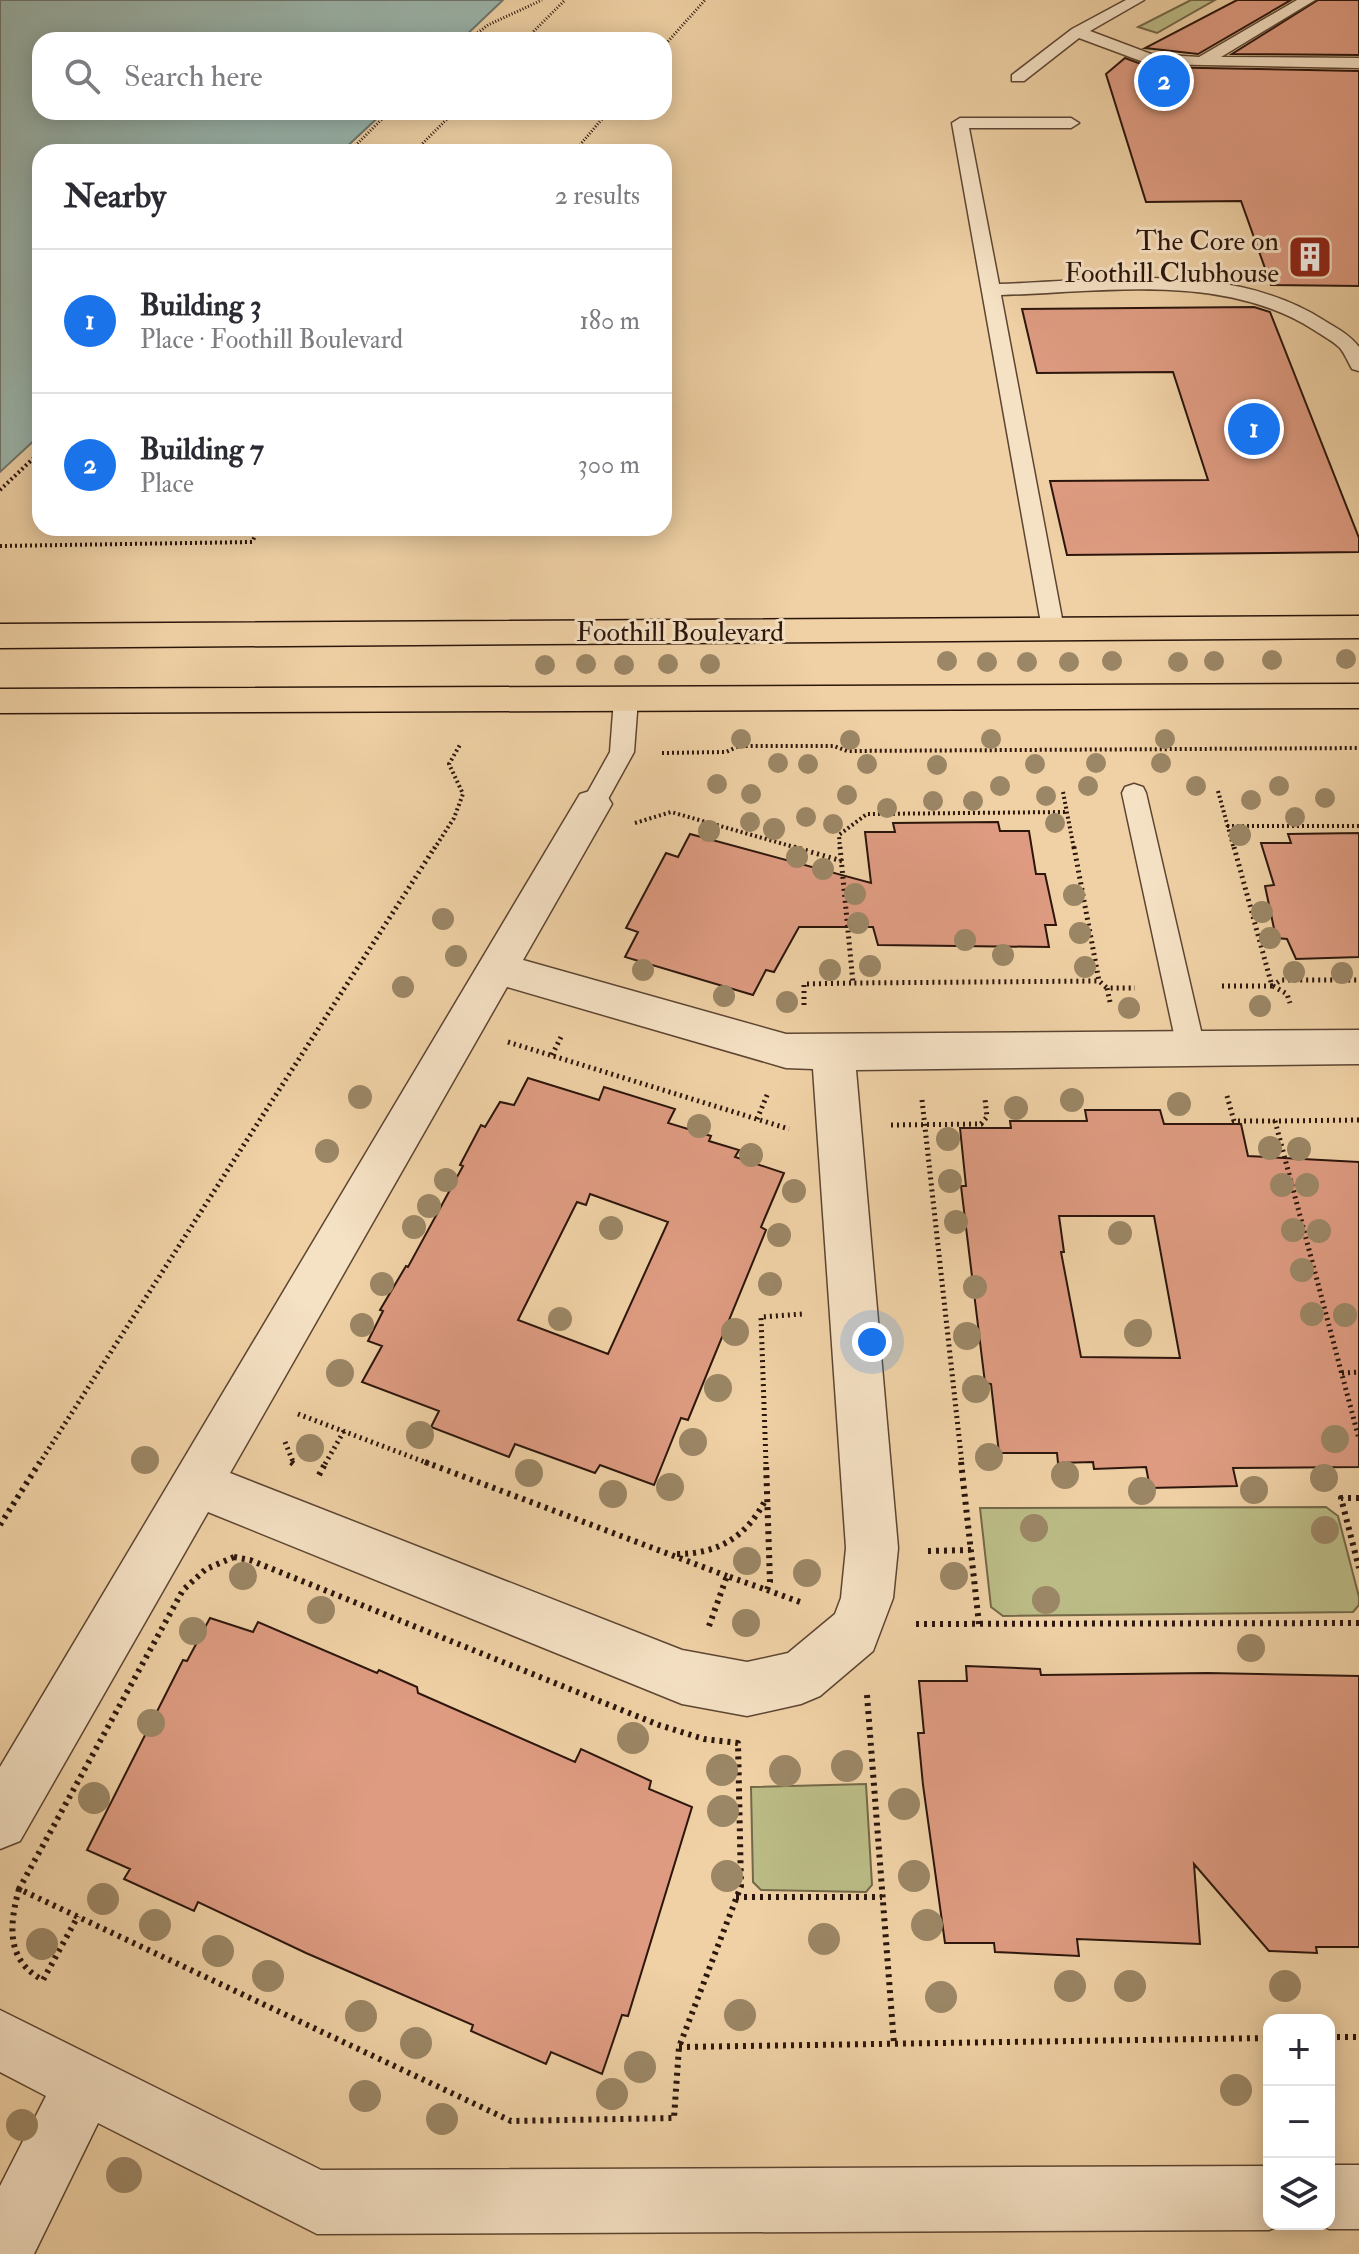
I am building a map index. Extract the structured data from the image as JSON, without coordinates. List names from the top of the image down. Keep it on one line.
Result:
{"streets":{"main road":["Foothill Boulevard"]},"places":{"building":["The Core on Foothill Clubhouse"]},"page":{"search":"Search here","pins":["2","1"],"heading":["Nearby","2 results"],"list":[{"mark":"1","name":"Building 3","note":"Place · Foothill Boulevard","value":"180 m"},{"mark":"2","name":"Building 7","note":"Place","value":"300 m"}],"map_buttons":["+","−"]}}
